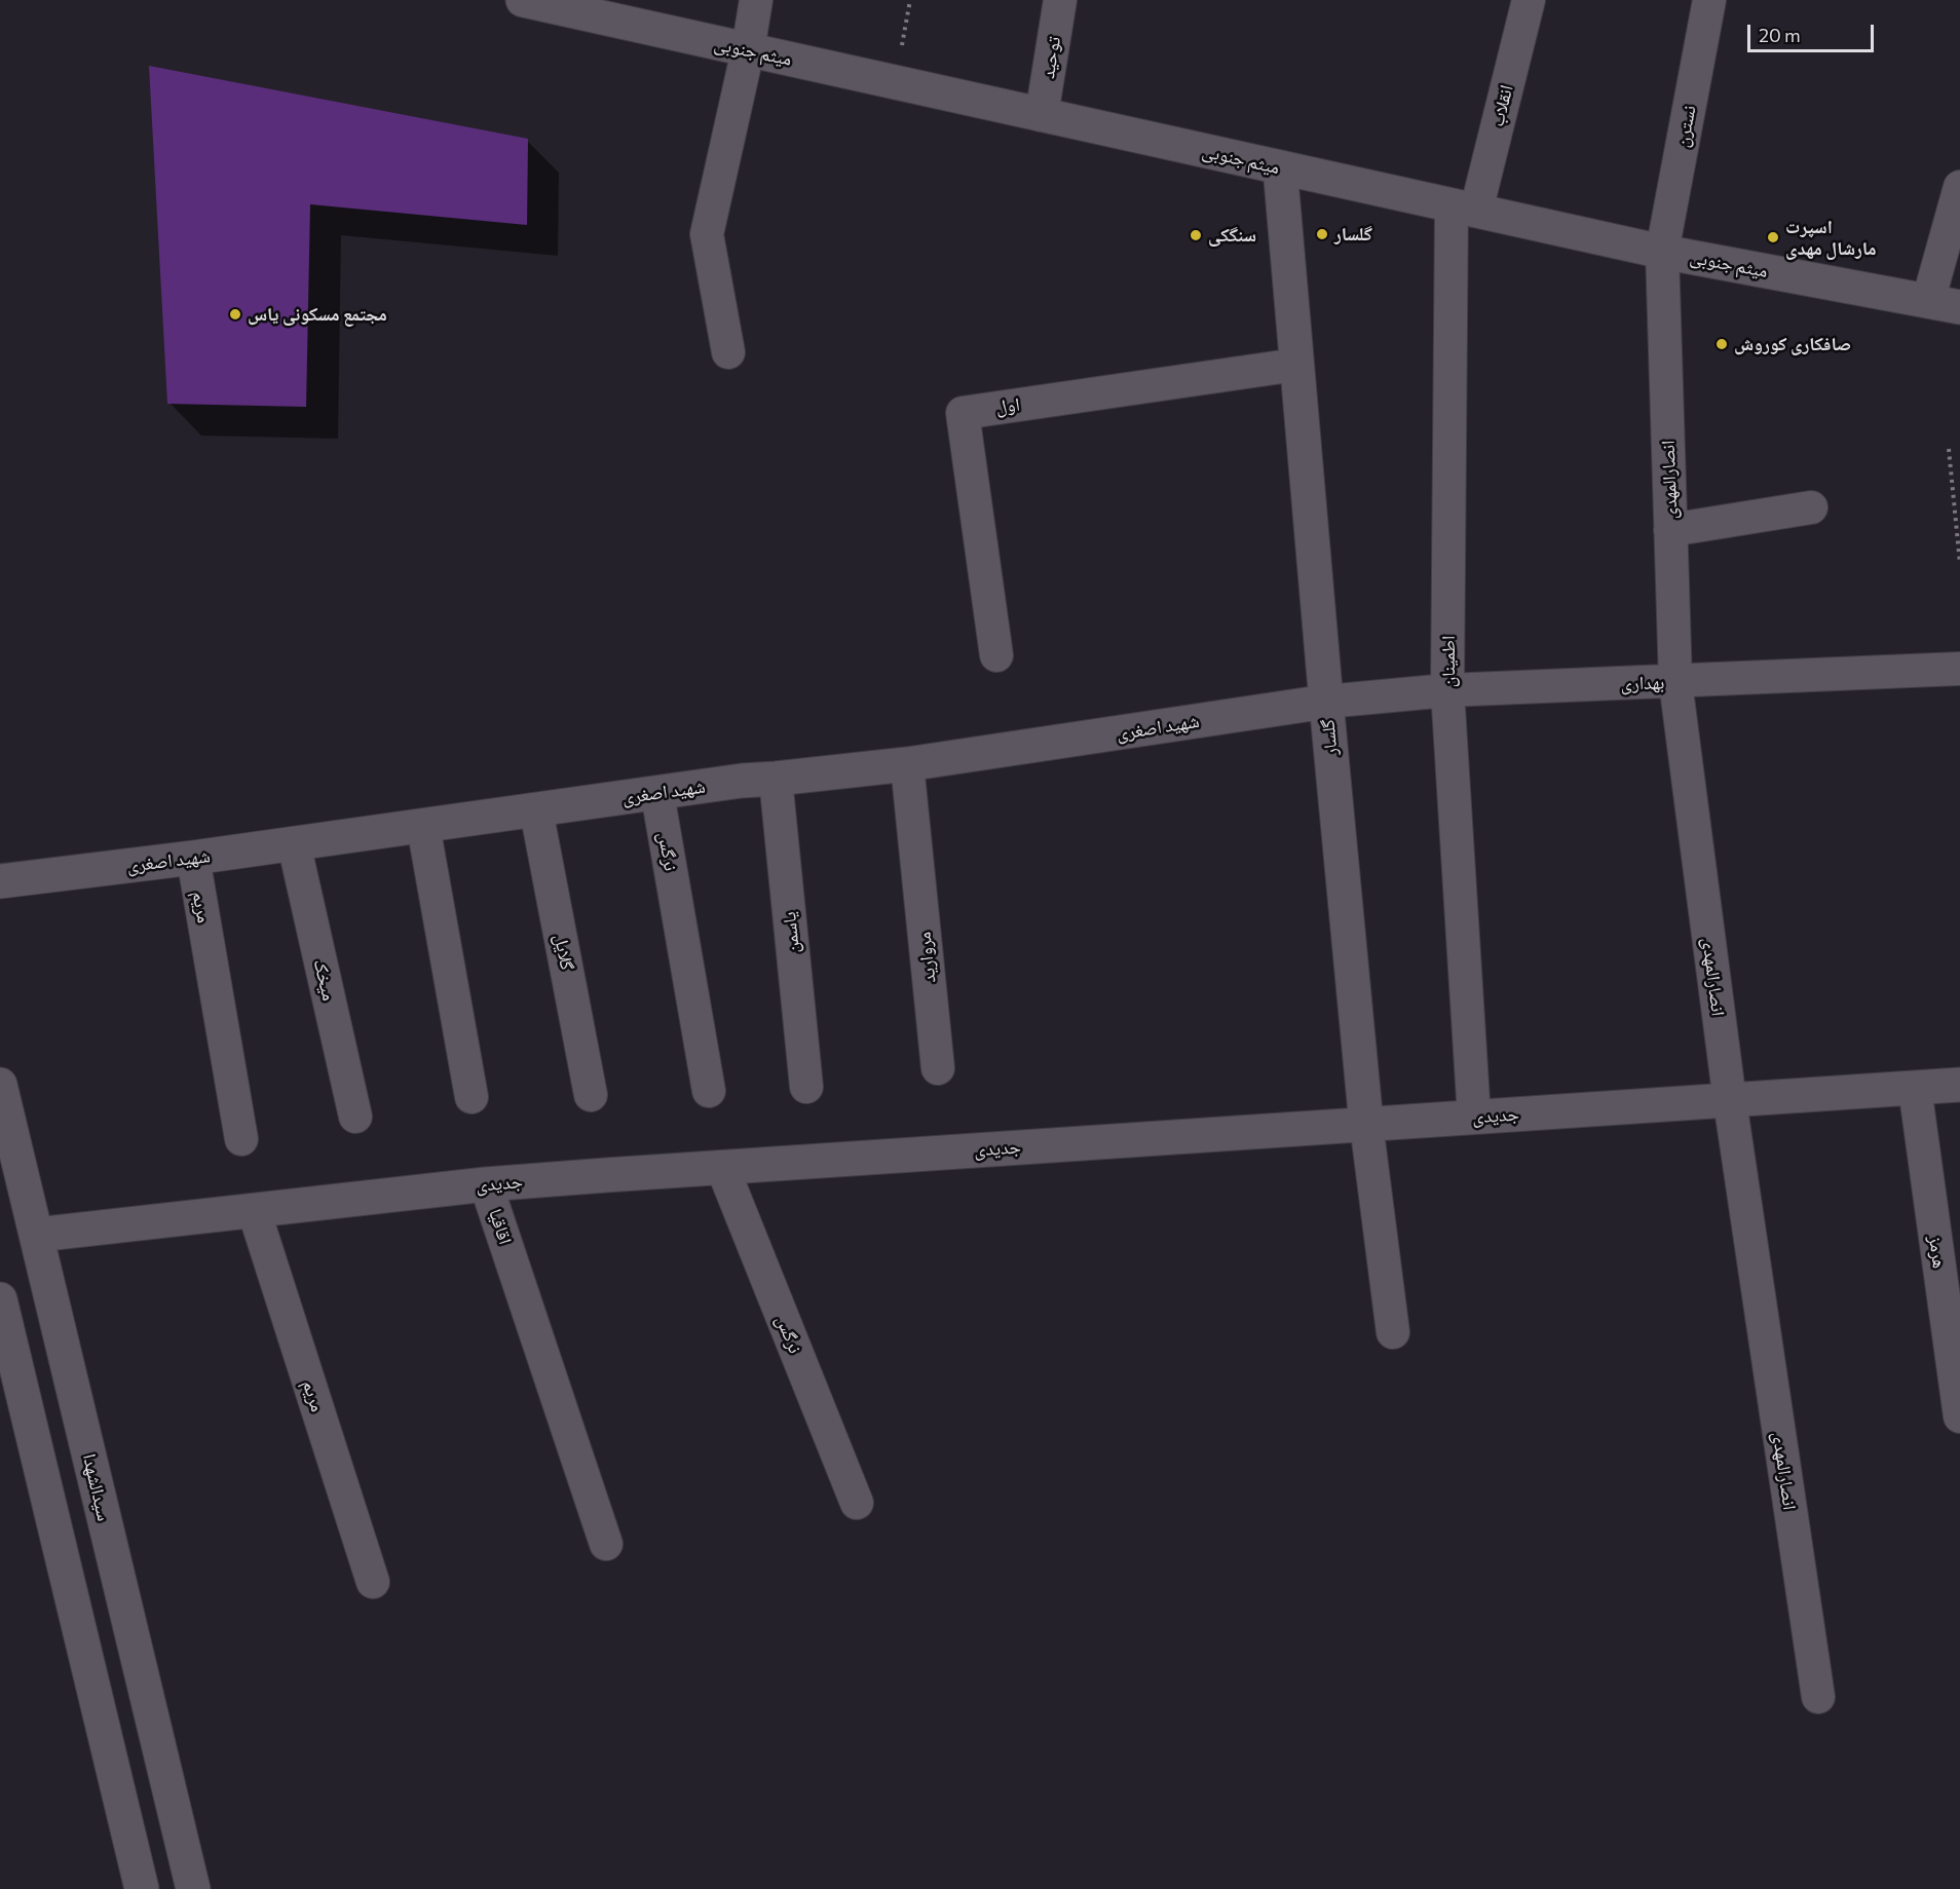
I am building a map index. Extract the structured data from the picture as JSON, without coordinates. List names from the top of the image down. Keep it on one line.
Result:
{"streets":{"street":["میثم جنوبی","توحید","انقلاب","نسترن","اول","انصارالمهدی","اطمینان","بهداری","شهید اصغری","گلسار","نرگس","مریم","یاسمن","گلایل","مروارید","میخک","جدیدی","اقاقیا","هرمز","سیدالشهدا"]},"crossings":[["میثم جنوبی","توحید"],["میثم جنوبی","انقلاب"],["میثم جنوبی","نسترن"],["میثم جنوبی","انصارالمهدی"],["میثم جنوبی","اطمینان"],["میثم جنوبی","گلسار"],["انقلاب","اطمینان"],["نسترن","انصارالمهدی"],["اول","گلسار"],["انصارالمهدی","بهداری"],["انصارالمهدی","جدیدی"],["اطمینان","بهداری"],["اطمینان","جدیدی"],["بهداری","شهید اصغری"],["بهداری","گلسار"],["شهید اصغری","گلسار"],["شهید اصغری","نرگس"],["شهید اصغری","مریم"],["شهید اصغری","یاسمن"],["شهید اصغری","گلایل"],["شهید اصغری","مروارید"],["شهید اصغری","میخک"],["گلسار","جدیدی"],["نرگس","جدیدی"],["مریم","جدیدی"],["جدیدی","اقاقیا"],["جدیدی","هرمز"],["جدیدی","سیدالشهدا"]],"places":["گلسار","سنگکی","اسپرت مارشال مهدی","مجتمع مسکونی یاس","صافکاری کوروش"],"scale_bar":"20 m"}
